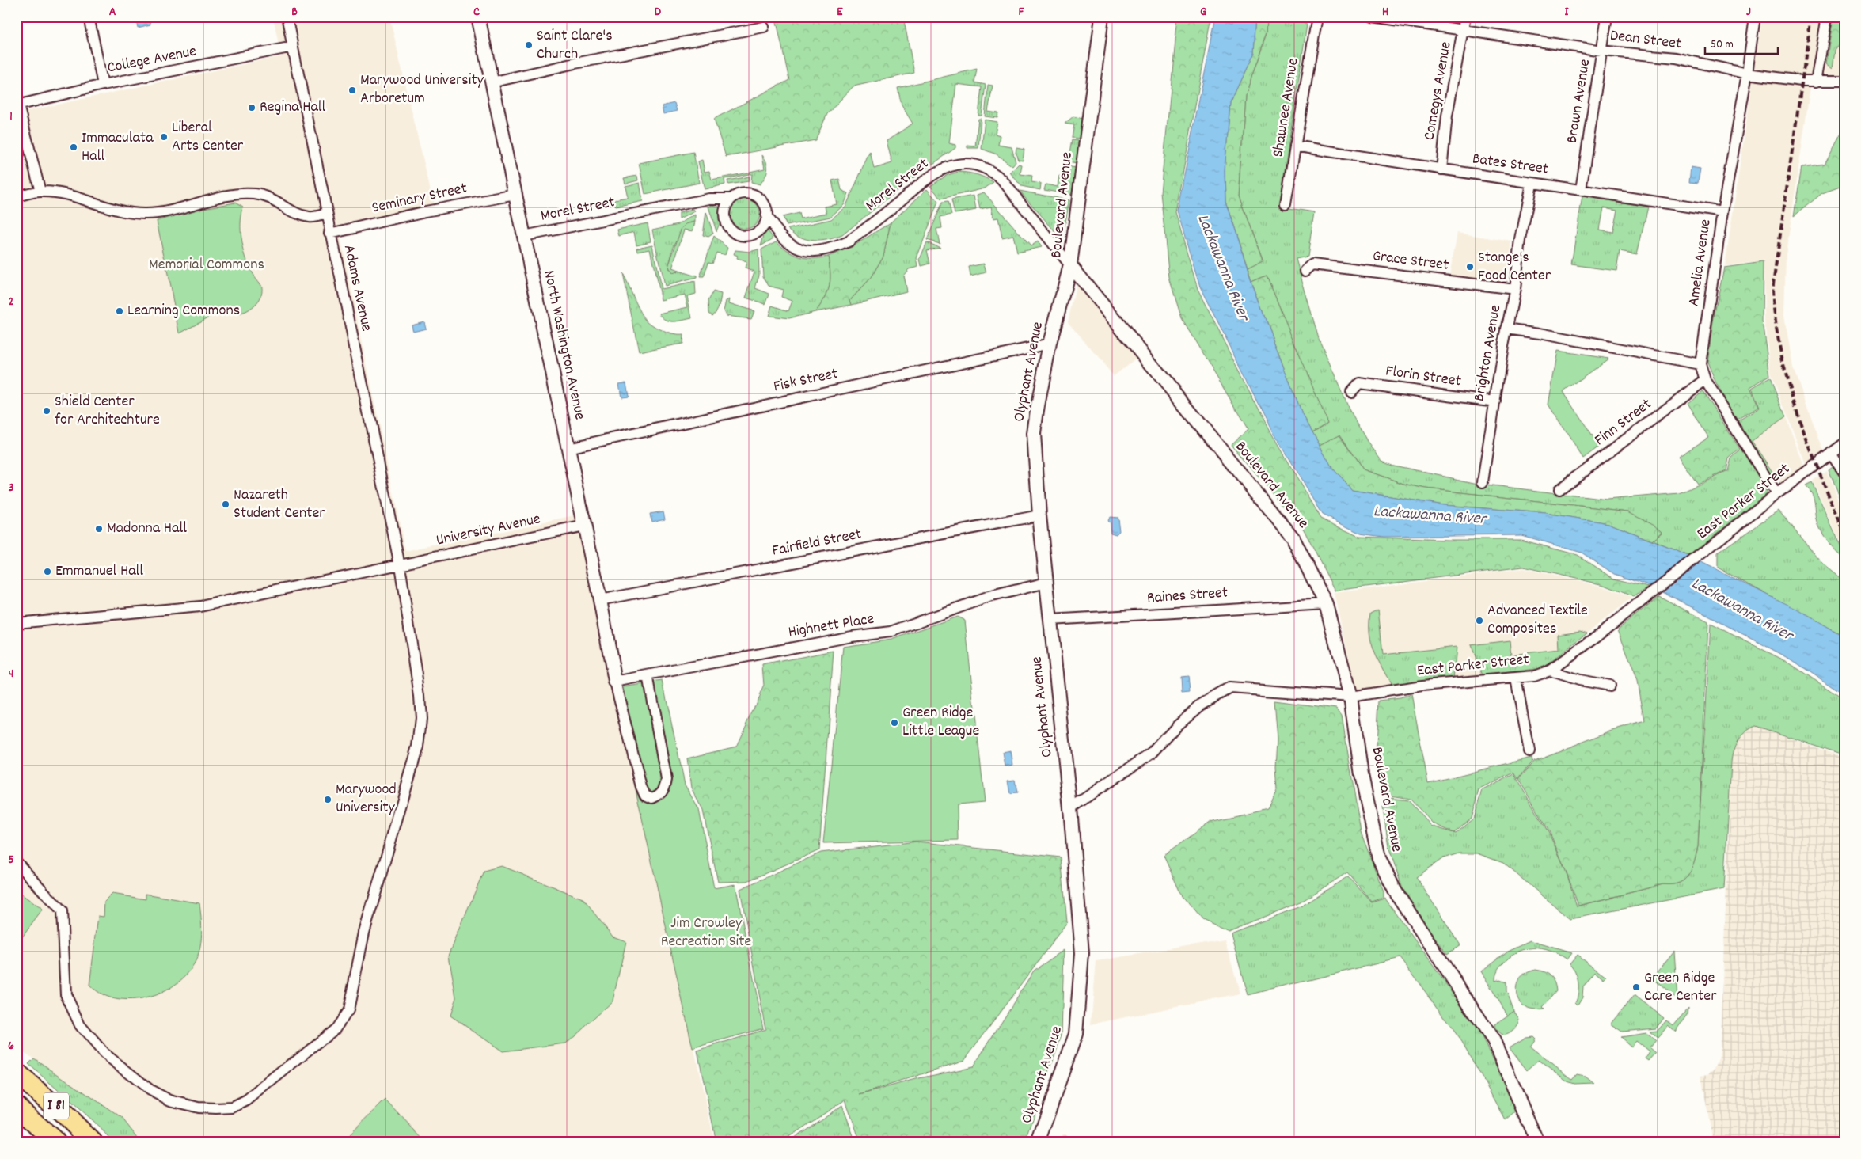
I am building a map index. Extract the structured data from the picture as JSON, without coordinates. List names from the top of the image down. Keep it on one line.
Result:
{"streets":{"highway":["I 81"],"street":["Dean Street","College Avenue","Comegys Avenue","Brown Avenue","Shawnee Avenue","Bates Street","Morel Street","Seminary Street","Boulevard Avenue","Grace Street","Amelia Avenue","Adams Avenue","North Washington Avenue","Brighton Avenue","Olyphant Avenue","Florin Street","Fisk Street","Finn Street","East Parker Street","University Avenue","Fairfield Street","Raines Street","Highnett Place"]},"crossings":[["Dean Street","Comegys Avenue"],["Dean Street","Brown Avenue"],["Dean Street","Amelia Avenue"],["College Avenue","Adams Avenue"],["Comegys Avenue","Bates Street"],["Brown Avenue","Bates Street"],["Shawnee Avenue","Bates Street"],["Bates Street","Amelia Avenue"],["Bates Street","Brighton Avenue"],["Morel Street","Boulevard Avenue"],["Morel Street","North Washington Avenue"],["Morel Street","Olyphant Avenue"],["Seminary Street","Adams Avenue"],["Seminary Street","North Washington Avenue"],["Boulevard Avenue","Olyphant Avenue"],["Boulevard Avenue","East Parker Street"],["Boulevard Avenue","Raines Street"],["Grace Street","Brighton Avenue"],["Amelia Avenue","Finn Street"],["Amelia Avenue","East Parker Street"],["Adams Avenue","University Avenue"],["North Washington Avenue","Fisk Street"],["North Washington Avenue","University Avenue"],["North Washington Avenue","Fairfield Street"],["North Washington Avenue","Highnett Place"],["Brighton Avenue","Florin Street"],["Olyphant Avenue","Fisk Street"],["Olyphant Avenue","East Parker Street"],["Olyphant Avenue","Fairfield Street"],["Olyphant Avenue","Raines Street"],["Olyphant Avenue","Highnett Place"]],"water":["Lackawanna River"],"parks":["Memorial Commons","Jim Crowley Recreation Site"],"places":["Saint Clare's Church","Marywood University Arboretum","Regina Hall","Liberal Arts Center","Immaculata Hall","Stange's Food Center","Learning Commons","Shield Center for Architechture","Nazareth Student Center","Madonna Hall","Emmanuel Hall","Advanced Textile Composites","Green Ridge Little League","Marywood University","Green Ridge Care Center"],"scale_bar":"50 m","grid":{"columns":["A","B","C","D","E","F","G","H","I","J"],"rows":["1","2","3","4","5","6"]}}
